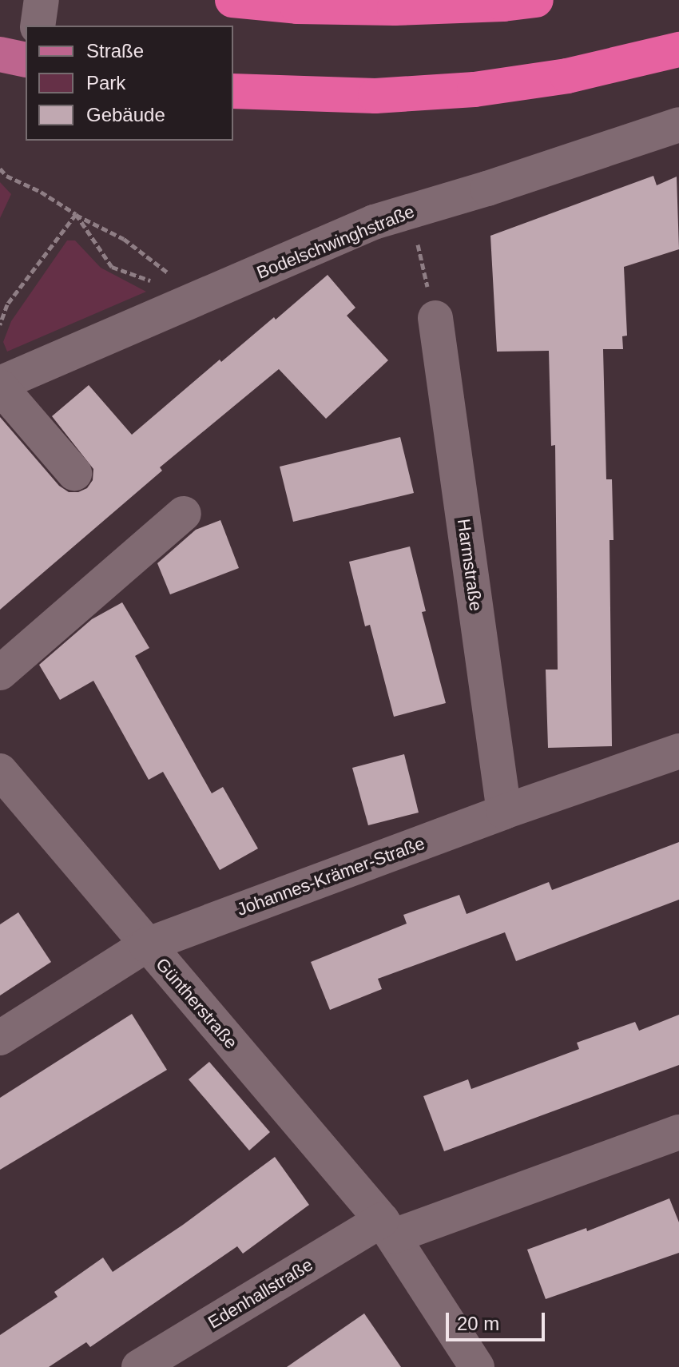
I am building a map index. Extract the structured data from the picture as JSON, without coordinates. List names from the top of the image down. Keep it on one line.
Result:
{"streets":{"street":["Bodelschwinghstraße","Harmstraße","Johannes-Krämer-Straße","Güntherstraße","Edenhallstraße"]},"crossings":[["Harmstraße","Johannes-Krämer-Straße"],["Johannes-Krämer-Straße","Güntherstraße"],["Güntherstraße","Edenhallstraße"]],"legend":["Straße","Park","Gebäude"],"scale_bar":"20 m"}
